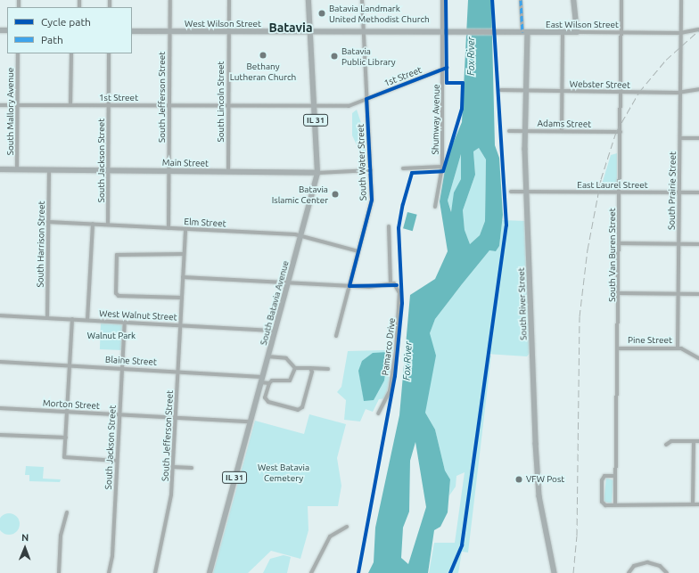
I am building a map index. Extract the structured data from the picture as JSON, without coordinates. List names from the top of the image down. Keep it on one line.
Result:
{"streets":{"main road":["West Wilson Street","East Wilson Street","IL 31","Main Street","South Batavia Avenue","South River Street"],"street":["1st Street","Webster Street","South Jefferson Street","South Lincoln Street","South Mallory Avenue","Shumway Avenue","Adams Street","South Jackson Street","South Water Street","East Laurel Street","South Prairie Street","Elm Street","South Harrison Street","South Van Buren Street","West Walnut Street","Pine Street","Pamarco Drive","Blaine Street","Morton Street"]},"crossings":[["West Wilson Street","East Wilson Street"],["West Wilson Street","South Jefferson Street"],["West Wilson Street","South Lincoln Street"],["West Wilson Street","Shumway Avenue"],["West Wilson Street","IL 31"],["West Wilson Street","South Water Street"],["West Wilson Street","South Batavia Avenue"],["East Wilson Street","South Prairie Street"],["East Wilson Street","South Van Buren Street"],["East Wilson Street","South River Street"],["1st Street","South Jefferson Street"],["1st Street","South Lincoln Street"],["1st Street","South Mallory Avenue"],["1st Street","Shumway Avenue"],["1st Street","South Jackson Street"],["1st Street","South Water Street"],["1st Street","South Batavia Avenue"],["Webster Street","South Prairie Street"],["Webster Street","South Van Buren Street"],["Webster Street","South River Street"],["South Jefferson Street","Main Street"],["South Jefferson Street","Elm Street"],["South Jefferson Street","West Walnut Street"],["South Jefferson Street","Blaine Street"],["South Jefferson Street","Morton Street"],["South Lincoln Street","Main Street"],["South Mallory Avenue","Main Street"],["IL 31","South Batavia Avenue"],["Adams Street","South Van Buren Street"],["Adams Street","South River Street"],["South Jackson Street","Main Street"],["South Jackson Street","Elm Street"],["South Jackson Street","West Walnut Street"],["South Jackson Street","Blaine Street"],["South Jackson Street","Morton Street"],["South Water Street","Main Street"],["South Water Street","Elm Street"],["Main Street","South Harrison Street"],["Main Street","South Batavia Avenue"],["East Laurel Street","South Prairie Street"],["East Laurel Street","South Van Buren Street"],["East Laurel Street","South River Street"],["South Prairie Street","Pine Street"],["Elm Street","South Harrison Street"],["Elm Street","South Batavia Avenue"],["South Harrison Street","West Walnut Street"],["South Van Buren Street","Pine Street"],["South Batavia Avenue","West Walnut Street"],["South Batavia Avenue","Blaine Street"],["South Batavia Avenue","Morton Street"]],"districts":["Batavia"],"water":["Fox River"],"parks":["Walnut Park","West Batavia Cemetery"],"places":["Batavia Landmark United Methodist Church","Bethany Lutheran Church","Batavia Public Library","Batavia Islamic Center","VFW Post"],"legend":["Cycle path","Path"],"north":"top"}
